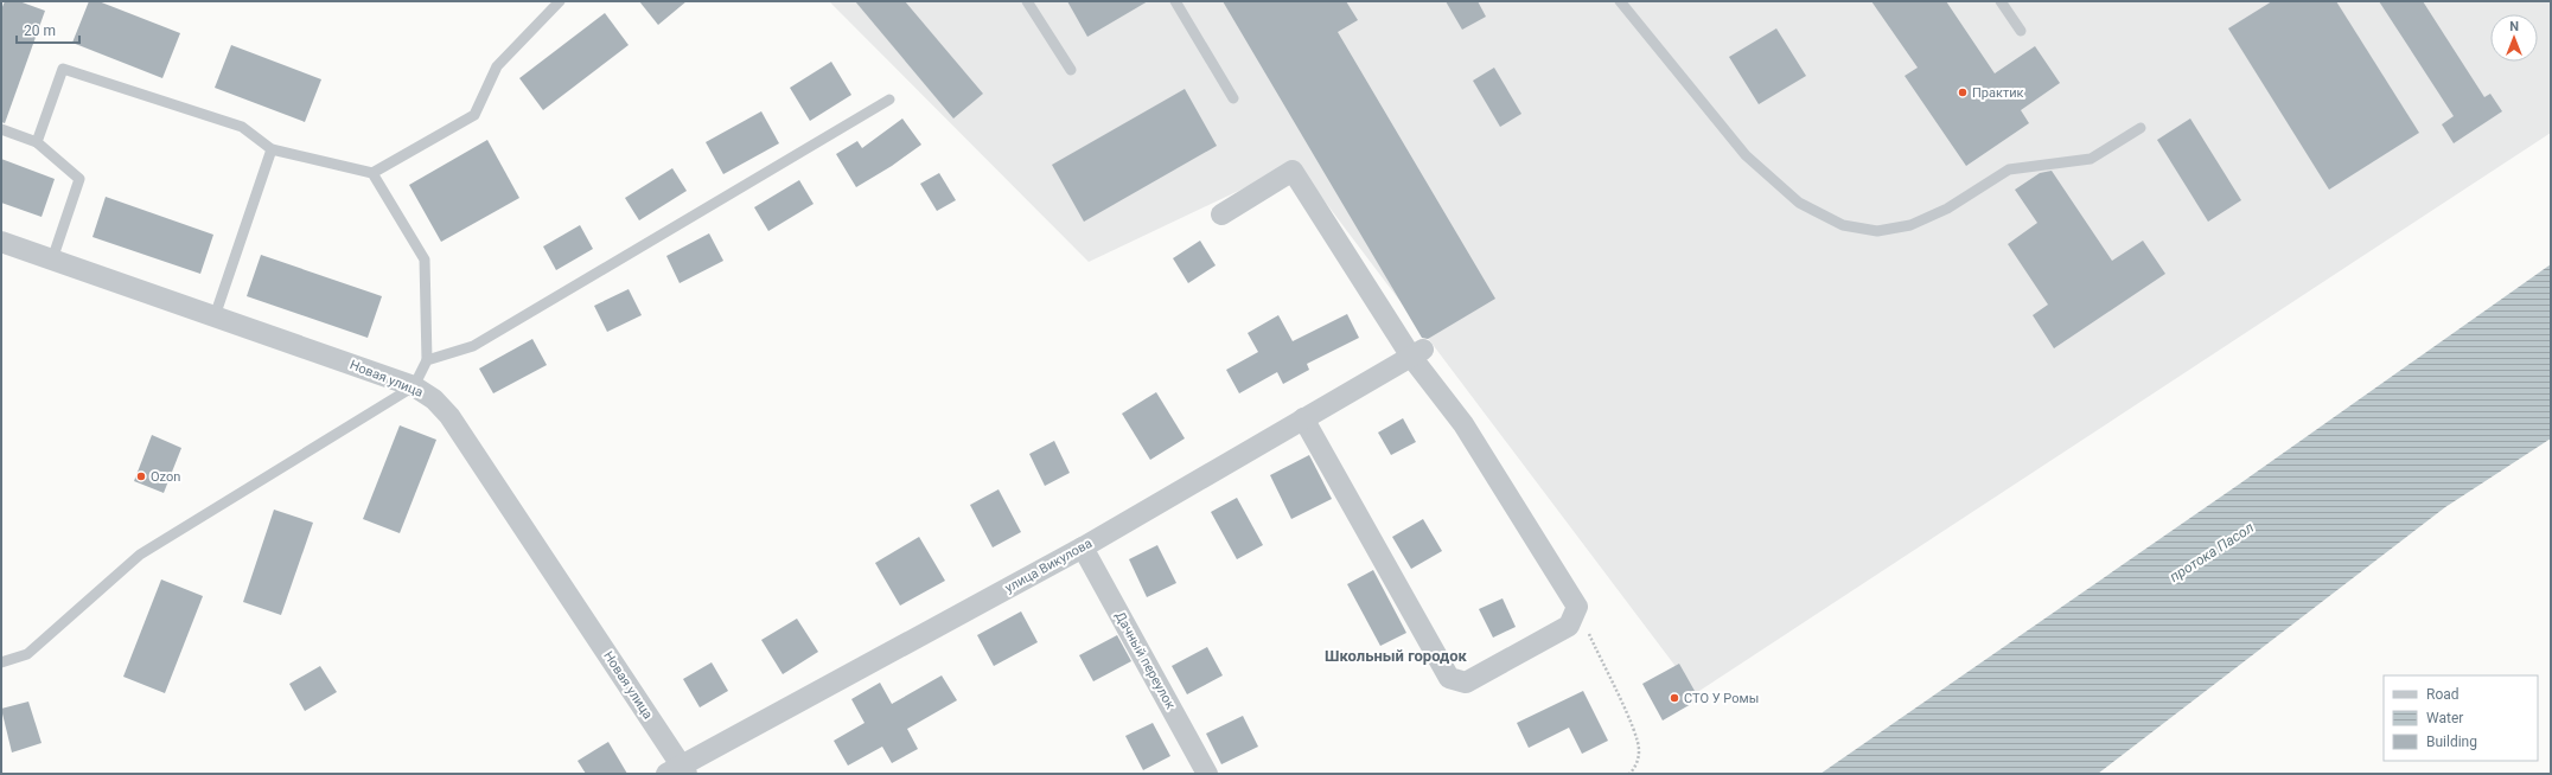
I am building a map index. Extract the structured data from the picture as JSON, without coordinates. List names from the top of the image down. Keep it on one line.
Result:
{"streets":{"street":["Новая улица","улица Викулова","Дачный переулок"]},"crossings":[["Новая улица","улица Викулова"],["улица Викулова","Дачный переулок"]],"districts":["Школьный городок"],"water":["протока Пасол"],"places":["Практик","Ozon","СТО У Ромы"],"legend":["Road","Water","Building"],"scale_bar":"20 m","north":"top"}
